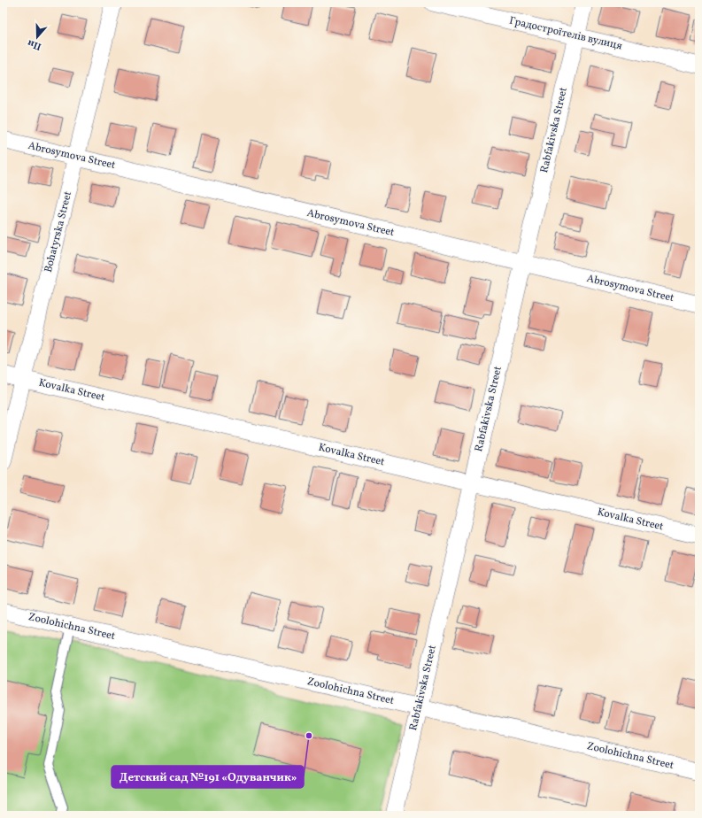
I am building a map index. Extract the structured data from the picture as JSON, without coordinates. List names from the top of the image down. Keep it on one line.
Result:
{"streets":{"street":["Градостроїтелiв вулиця","Rabfakivska Street","Abrosymova Street","Bohatyrska Street","Kovalka Street","Zoolohichna Street"]},"crossings":[["Градостроїтелiв вулиця","Rabfakivska Street"],["Rabfakivska Street","Abrosymova Street"],["Rabfakivska Street","Kovalka Street"],["Rabfakivska Street","Zoolohichna Street"],["Abrosymova Street","Bohatyrska Street"],["Bohatyrska Street","Kovalka Street"]],"places":["Детский сад №191 «Одуванчик»"],"north":"bottom"}
